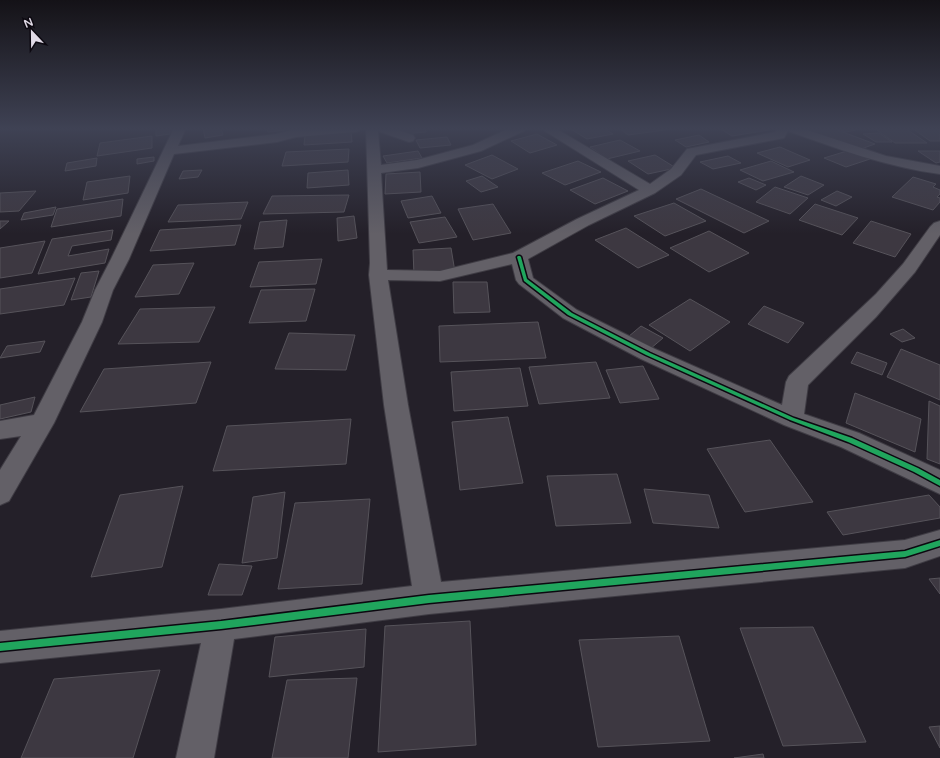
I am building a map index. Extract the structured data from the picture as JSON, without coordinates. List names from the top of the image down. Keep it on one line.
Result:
{"north":"top"}
